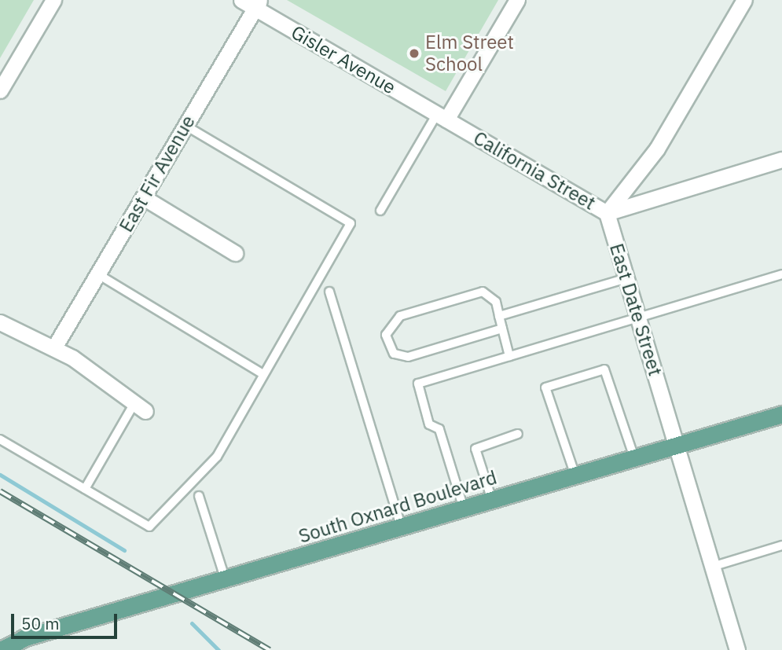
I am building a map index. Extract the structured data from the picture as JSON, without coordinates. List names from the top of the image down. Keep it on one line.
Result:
{"streets":{"main road":["South Oxnard Boulevard"],"street":["Gisler Avenue","California Street","East Fir Avenue","East Date Street"]},"crossings":[["Gisler Avenue","California Street"],["Gisler Avenue","East Fir Avenue"],["California Street","East Date Street"],["East Date Street","South Oxnard Boulevard"]],"places":["Elm Street School"],"scale_bar":"50 m"}
